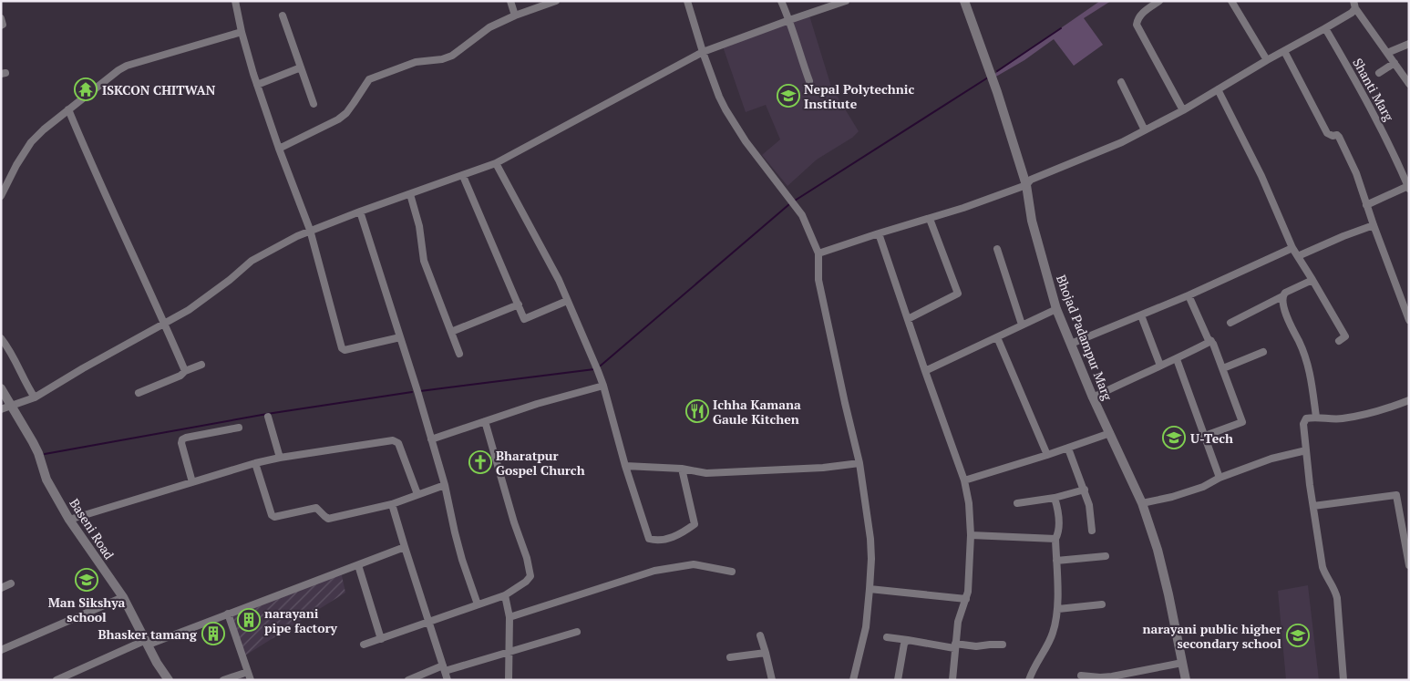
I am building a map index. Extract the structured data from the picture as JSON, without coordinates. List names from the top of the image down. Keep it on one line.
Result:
{"streets":{"street":["Shanti Marg","Bhojad Padampur Marg","Baseni Road"]},"places":{"temple":["ISKCON CHITWAN"],"school or university":["Nepal Polytechnic Institute","U-Tech","Man Sikshya school","narayani public higher secondary school"],"restaurant":["Ichha Kamana Gaule Kitchen"],"church":["Bharatpur Gospel Church"],"building":["narayani pipe factory","Bhasker tamang"]}}
